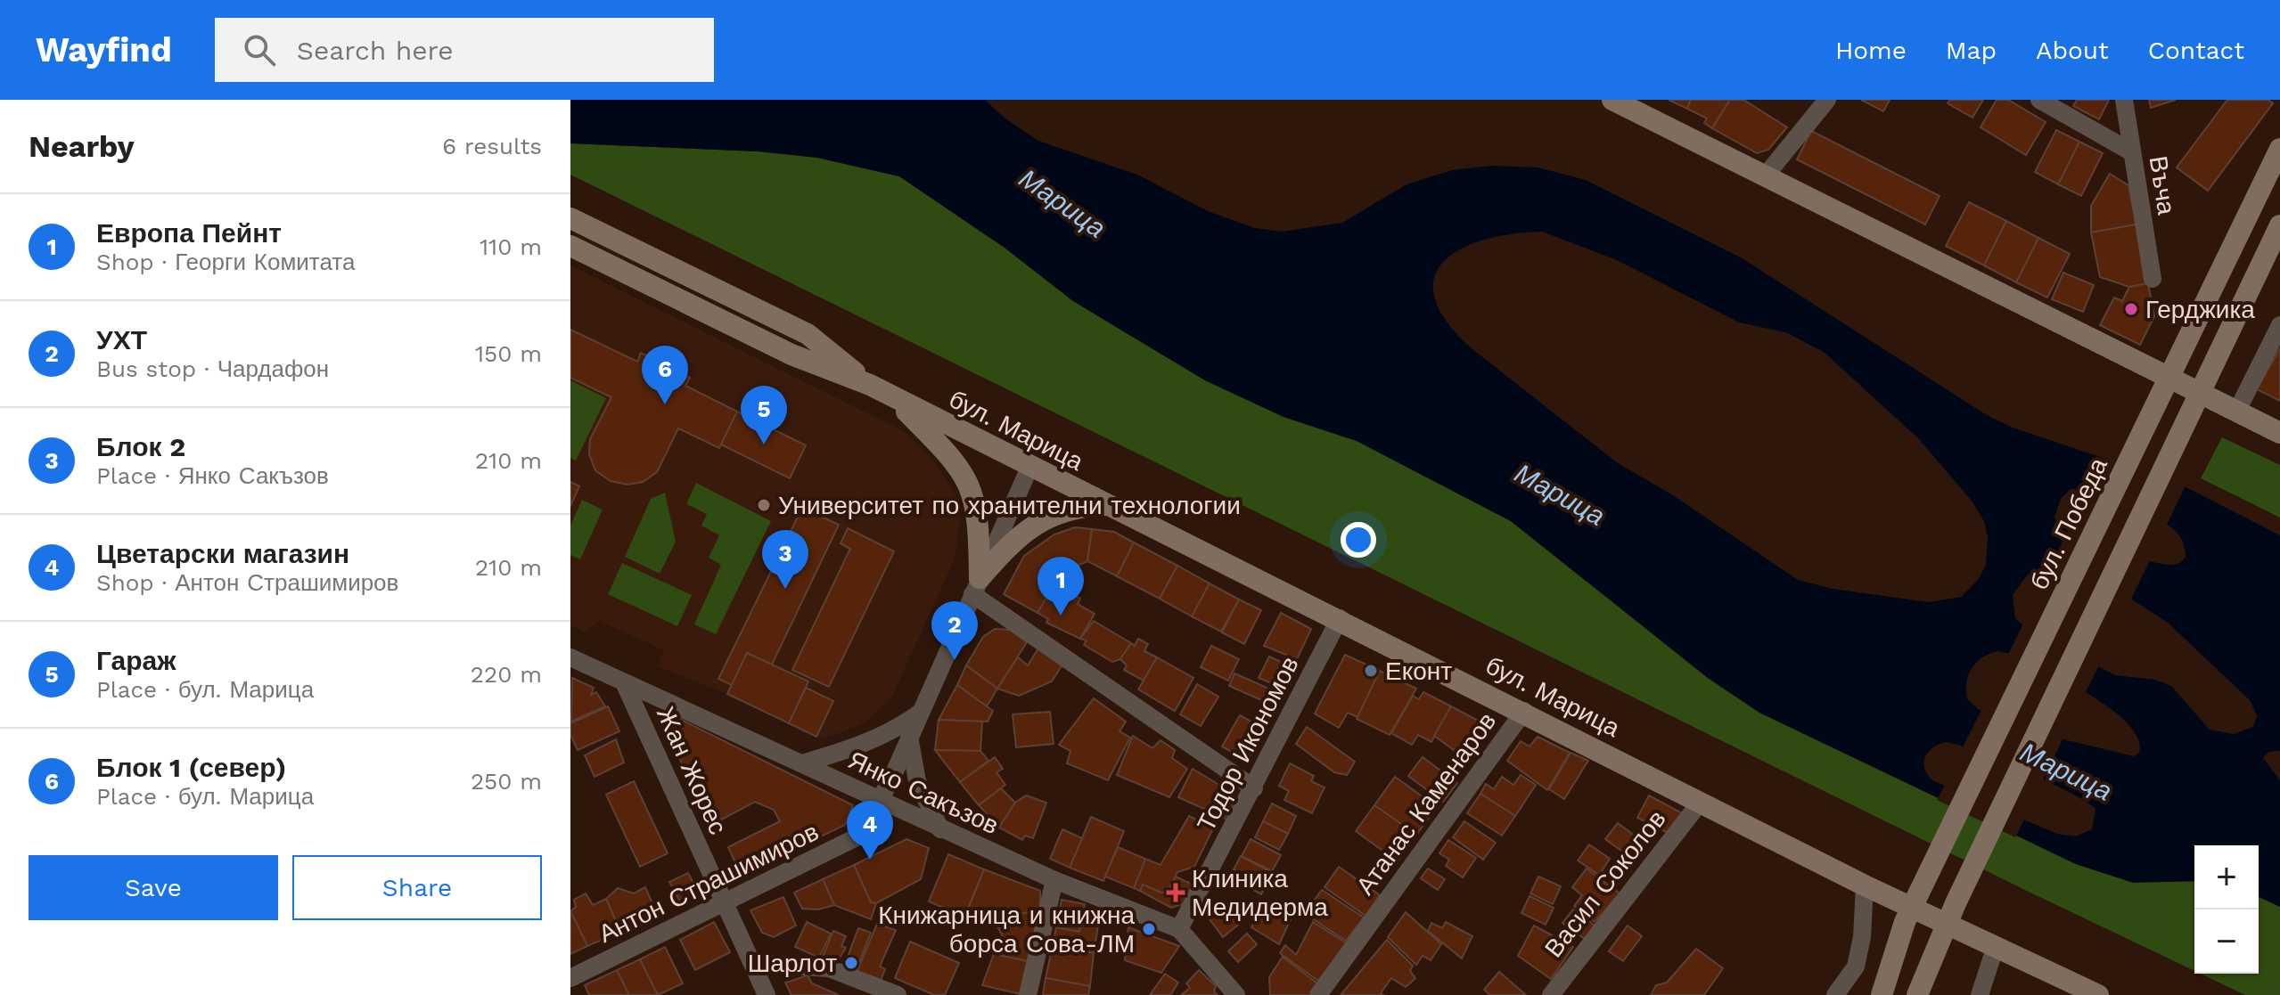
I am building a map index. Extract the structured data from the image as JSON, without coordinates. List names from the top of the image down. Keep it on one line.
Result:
{"streets":{"street":["Въча","бул. Марица","бул. Победа","Тодор Икономов","Жан Жорес","Янко Сакъзов","Атанас Каменаров","Антон Страшимиров","Васил Соколов"]},"crossings":[["бул. Марица","Тодор Икономов"],["бул. Марица","Атанас Каменаров"],["бул. Марица","Антон Страшимиров"],["бул. Марица","Васил Соколов"],["Тодор Икономов","Янко Сакъзов"],["Жан Жорес","Янко Сакъзов"],["Жан Жорес","Антон Страшимиров"],["Янко Сакъзов","Антон Страшимиров"]],"water":["Марица"],"places":{"other":["Герджика","Университет по хранителни технологии","Еконт","Книжарница и книжна борса Сова-ЛМ","Шарлот"],"health":["Клиника Медидерма"]},"page":{"header":"Wayfind","search":"Search here","nav":["Home","Map","About","Contact"],"heading":["Nearby","6 results"],"list":[{"mark":"1","name":"Европа Пейнт","note":"Shop · Георги Комитата","value":"110 m"},{"mark":"2","name":"УХТ","note":"Bus stop · Чардафон","value":"150 m"},{"mark":"3","name":"Блок 2","note":"Place · Янко Сакъзов","value":"210 m"},{"mark":"4","name":"Цветарски магазин","note":"Shop · Антон Страшимиров","value":"210 m"},{"mark":"5","name":"Гараж","note":"Place · бул. Марица","value":"220 m"},{"mark":"6","name":"Блок 1 (север)","note":"Place · бул. Марица","value":"250 m"}],"pins":["6","5","3","1","2","4"],"buttons":["Save","Share"],"map_buttons":["+","−"]}}
